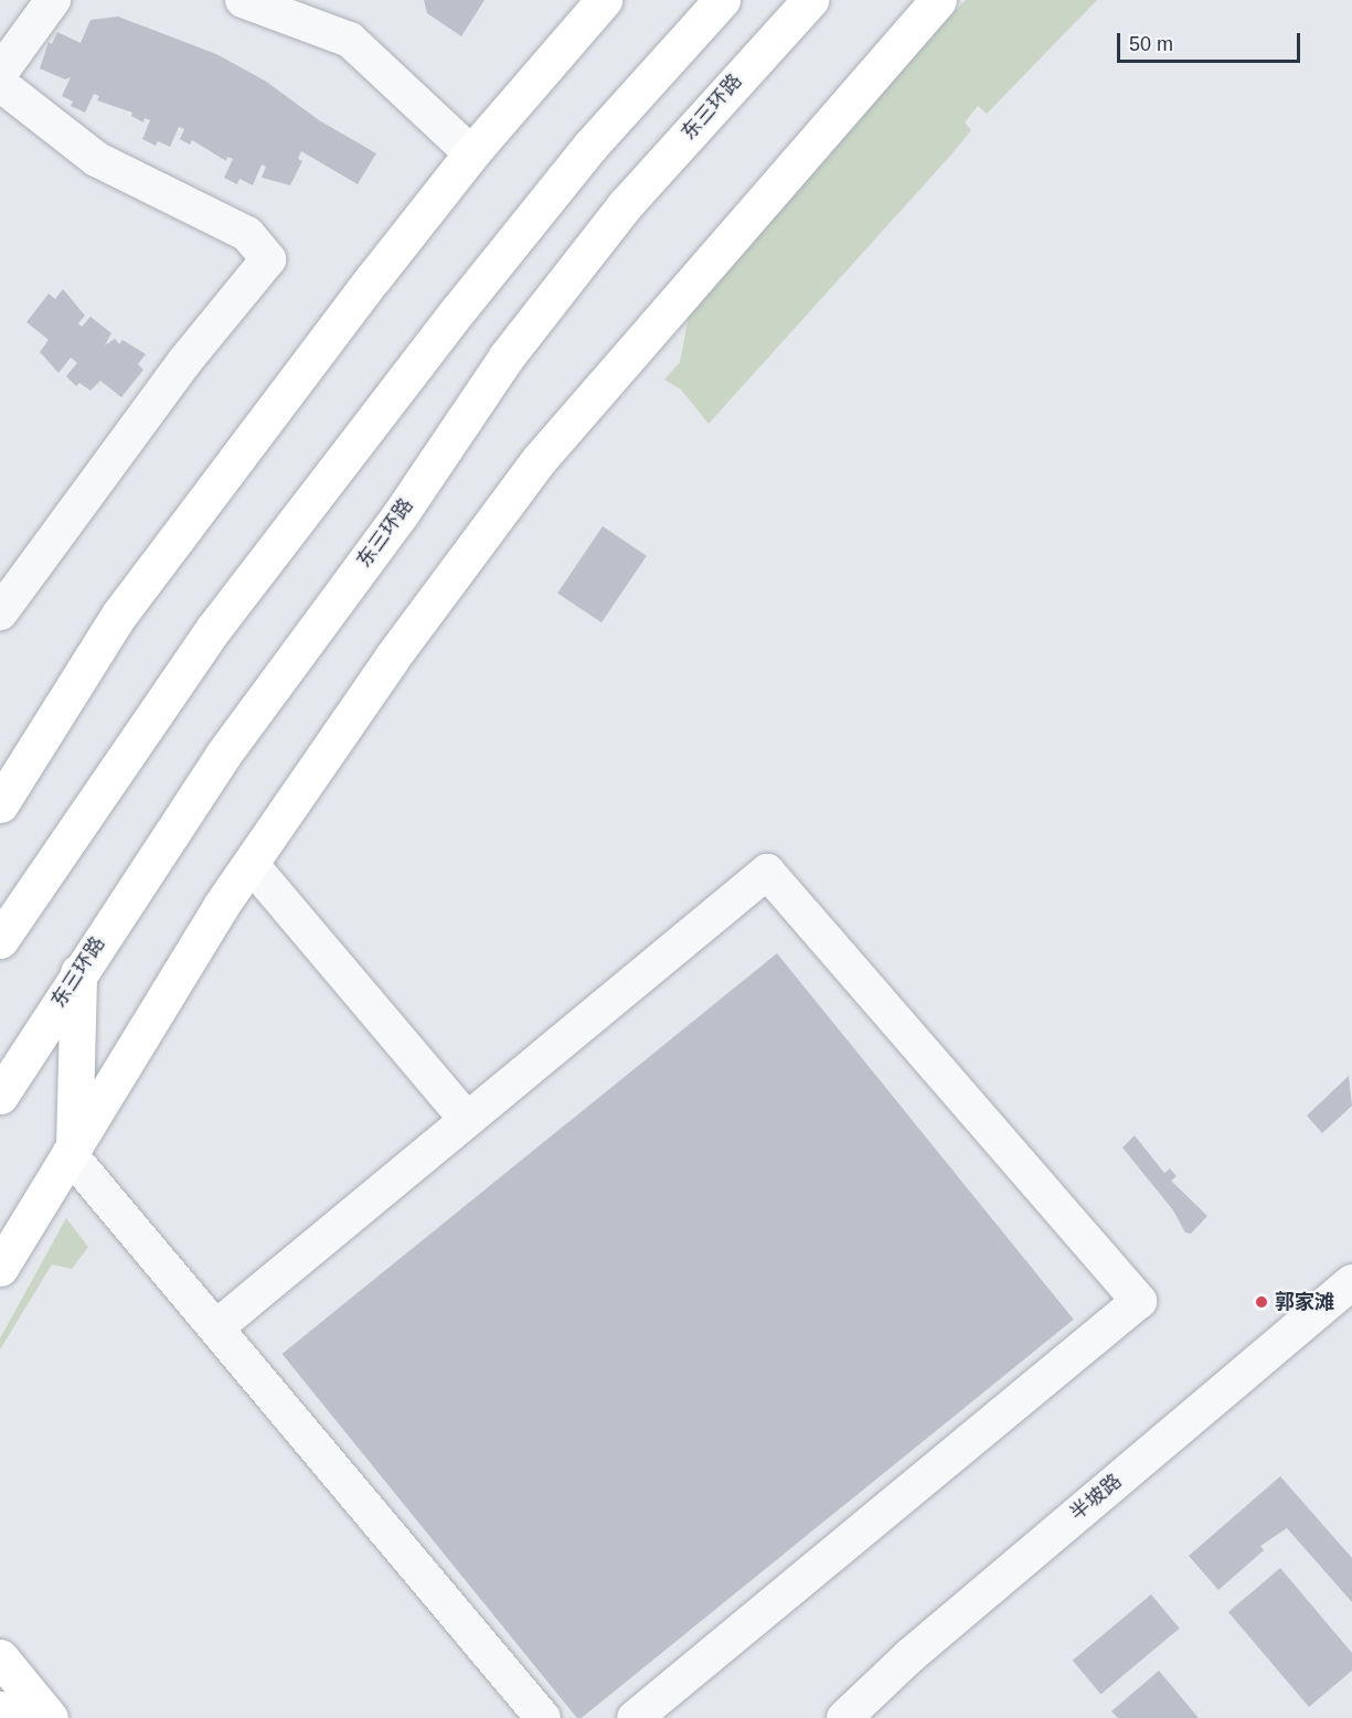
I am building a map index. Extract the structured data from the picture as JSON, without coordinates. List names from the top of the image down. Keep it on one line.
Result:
{"streets":{"main road":["东三环路"],"street":["半坡路"]},"places":["郭家滩"],"scale_bar":"50 m"}
